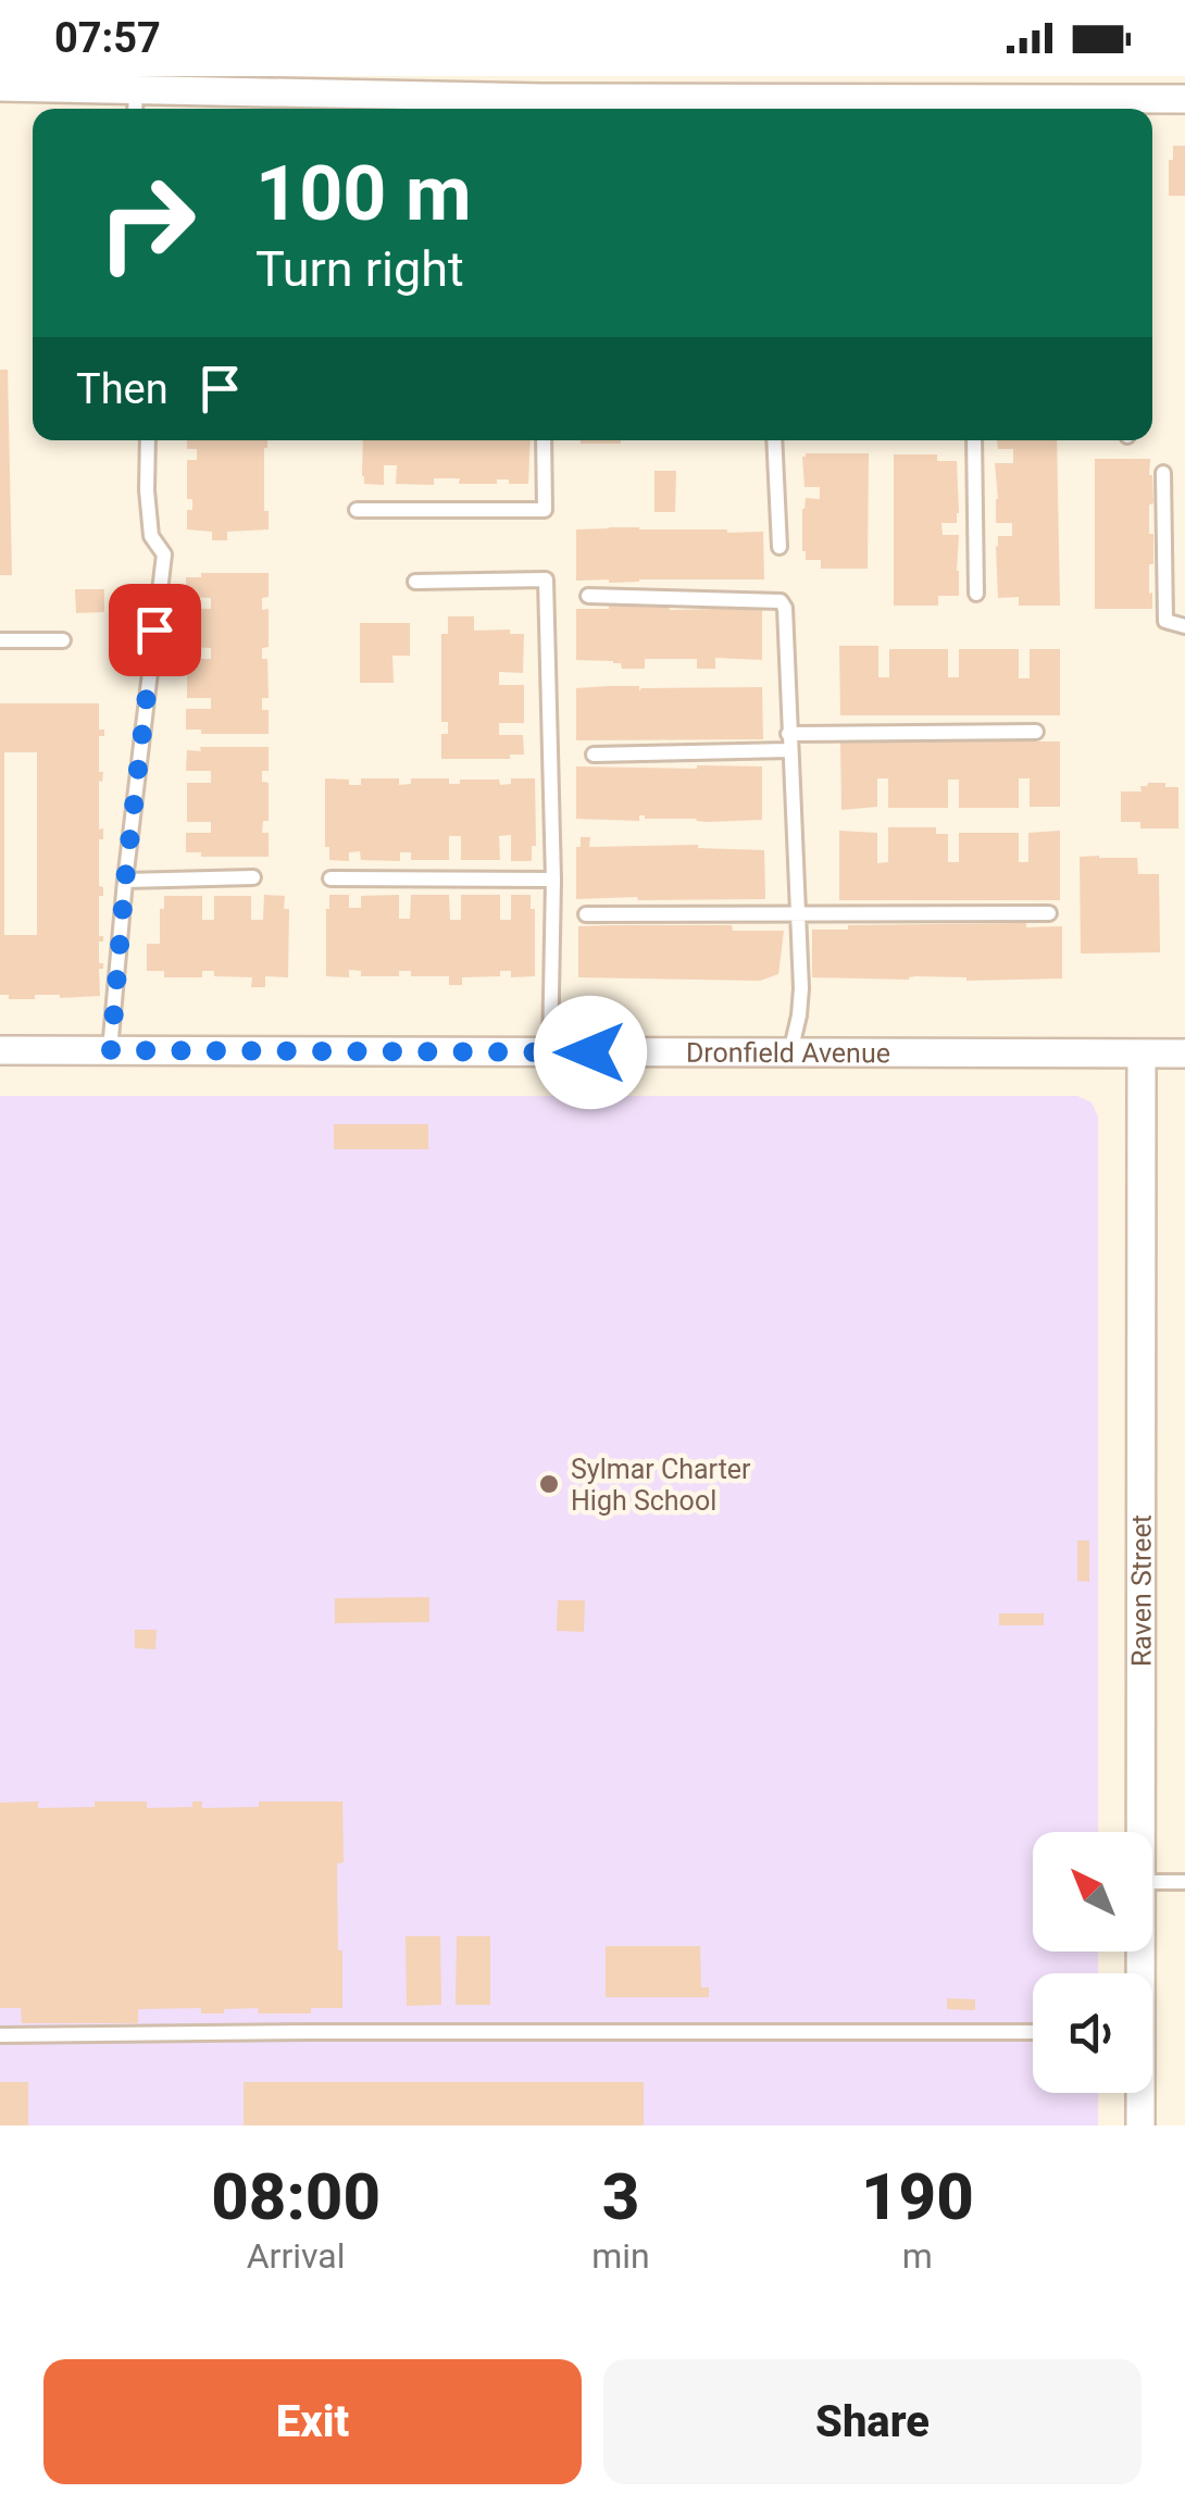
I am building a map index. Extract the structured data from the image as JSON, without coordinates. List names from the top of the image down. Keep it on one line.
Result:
{"streets":{"street":["Dronfield Avenue","Raven Street"]},"crossings":[["Dronfield Avenue","Raven Street"]],"places":["Sylmar Charter High School"],"north":"top left","page":{"status":"07:57","turn":["100 m","Turn right"],"then":"Then","eta":["08:00","Arrival","3","min","190","m"],"buttons":["Exit","Share"]}}
